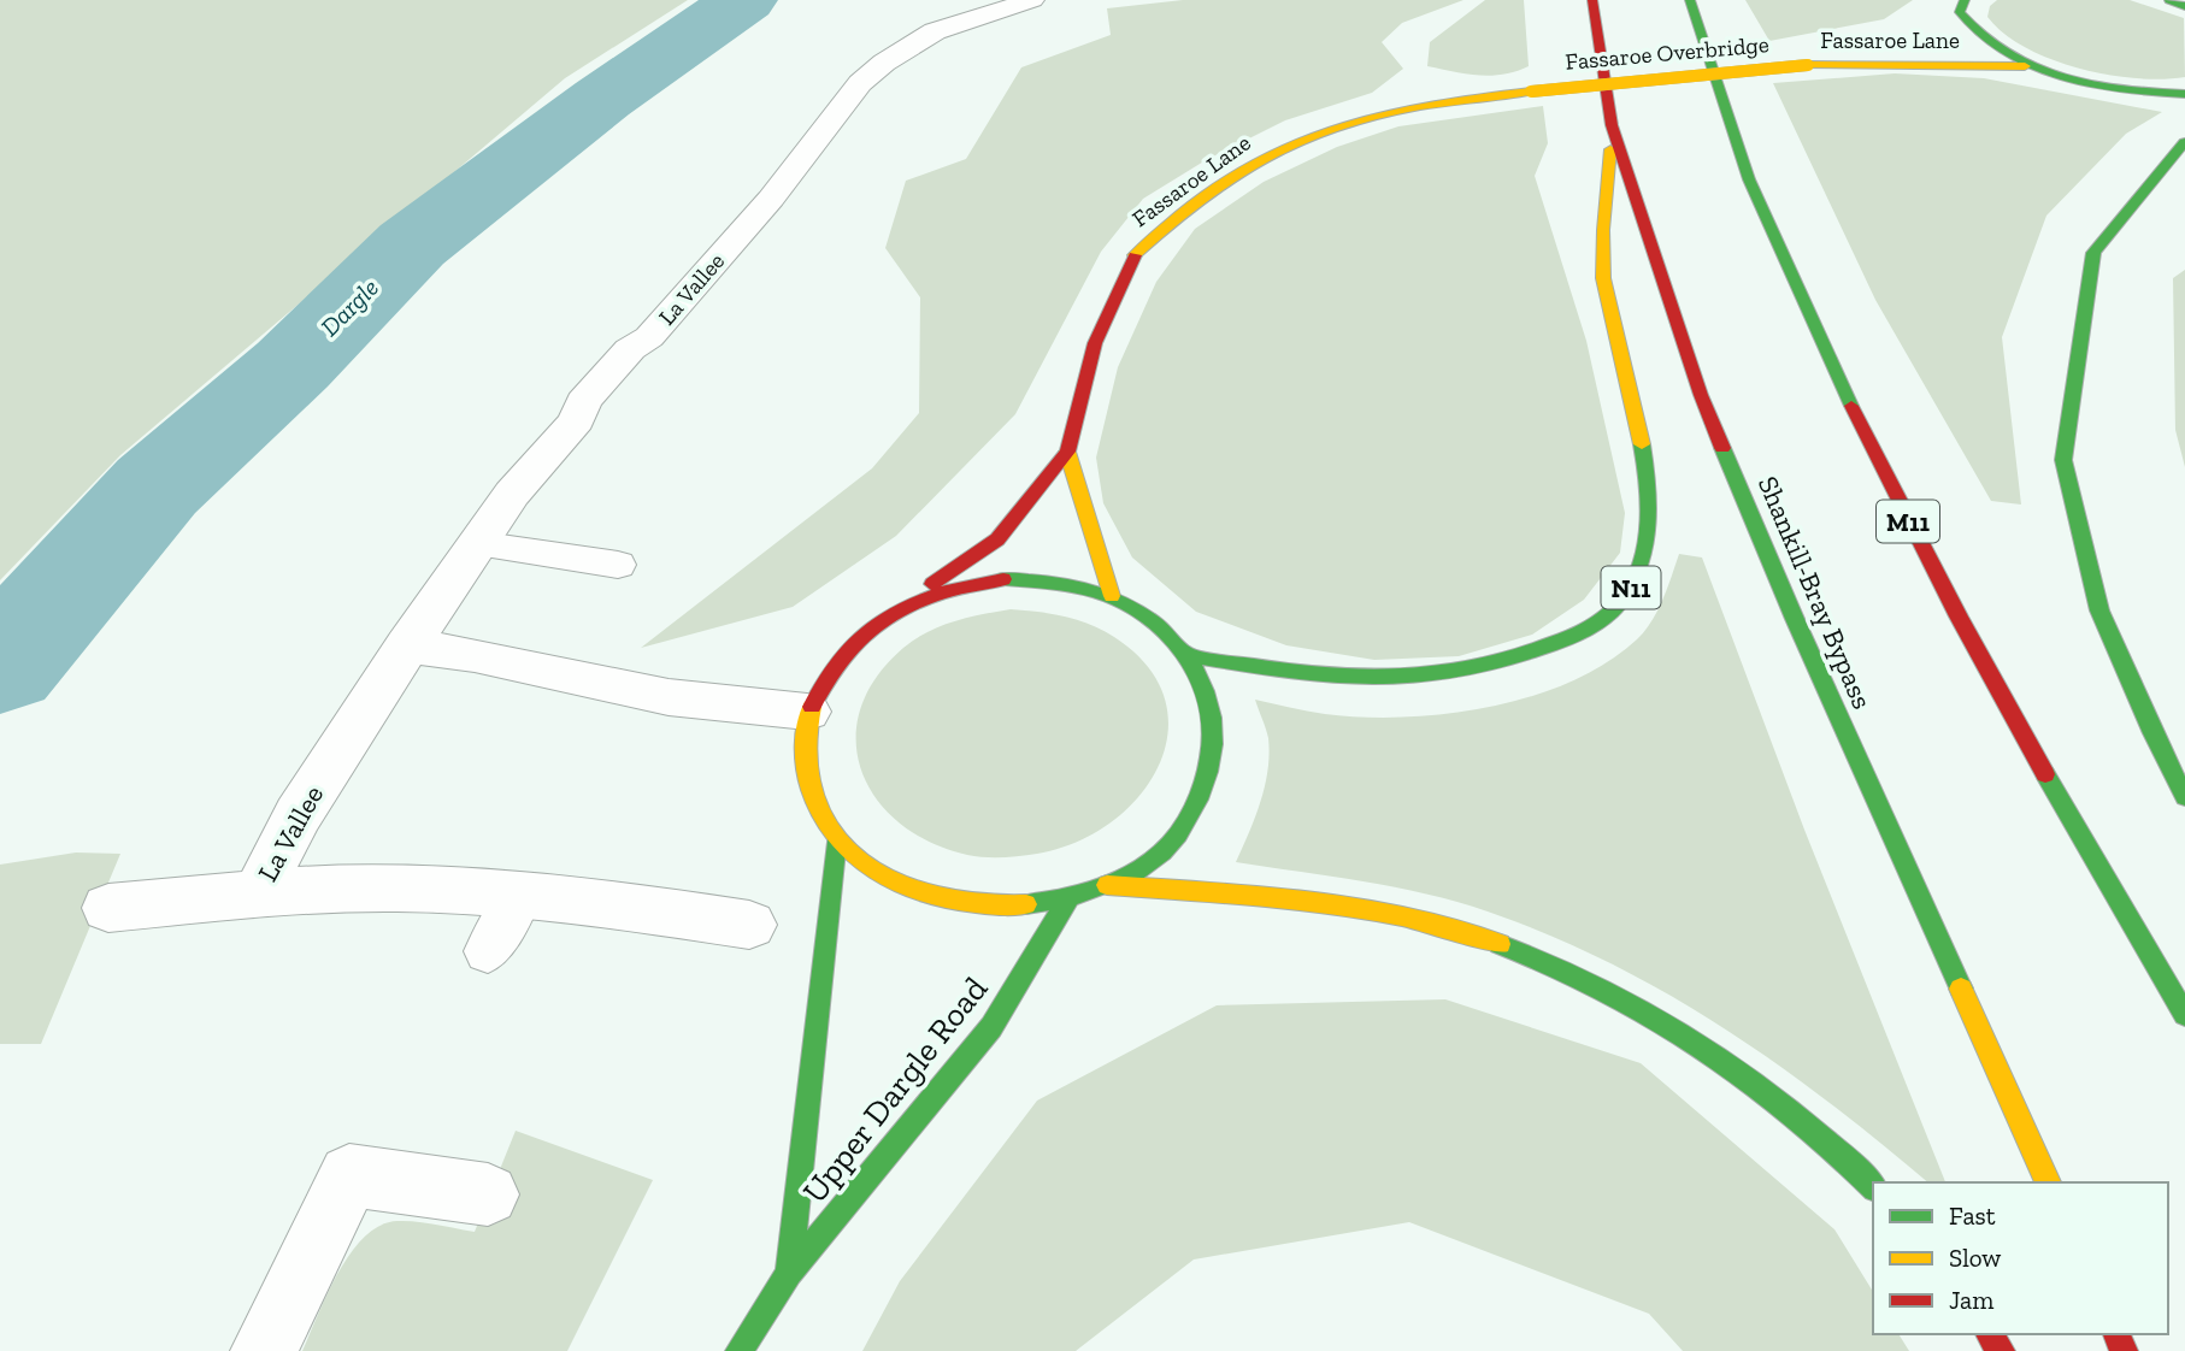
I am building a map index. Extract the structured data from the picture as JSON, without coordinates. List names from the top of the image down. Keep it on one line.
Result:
{"streets":{"main road":["Fassaroe Lane","Fassaroe Overbridge","M11","N11","Shankill-Bray Bypass","Upper Dargle Road"],"street":["La Vallee"]},"crossings":[["Fassaroe Lane","Fassaroe Overbridge"],["N11","Shankill-Bray Bypass"]],"water":["Dargle"],"legend":["Fast","Slow","Jam"]}
